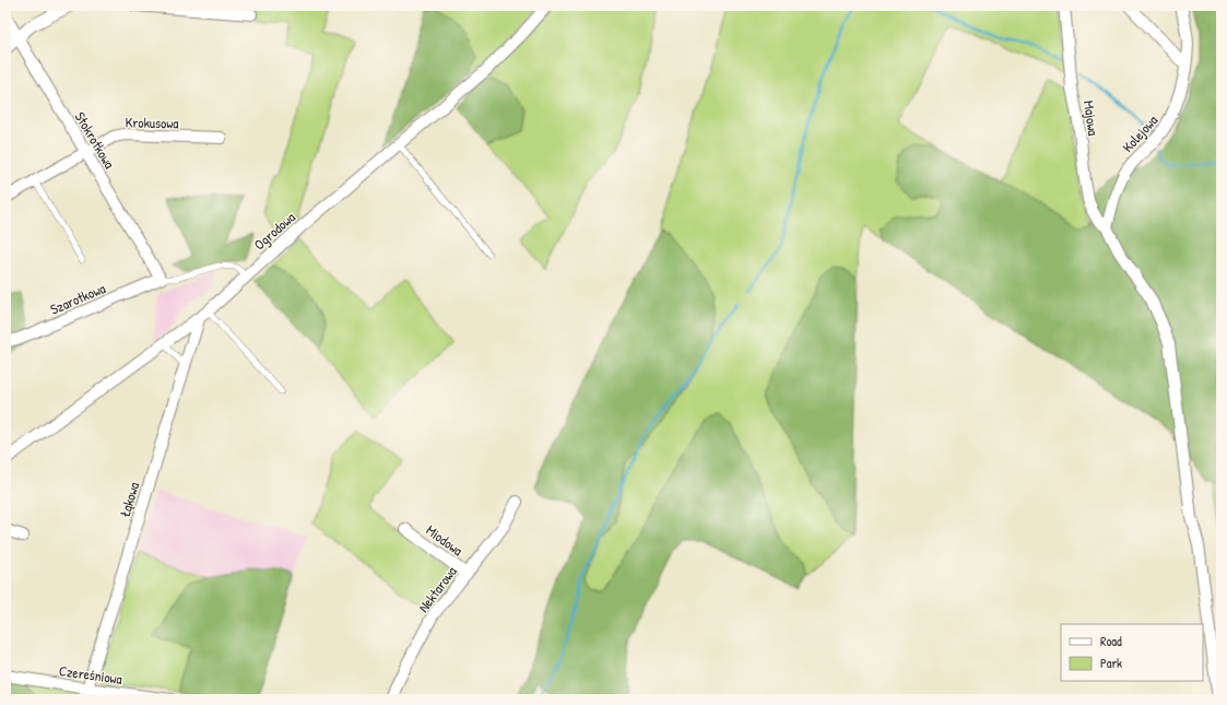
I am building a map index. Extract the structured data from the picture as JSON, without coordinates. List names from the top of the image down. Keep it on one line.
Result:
{"streets":{"street":["Majowa","Krokusowa","Kolejowa","Stokrotkowa","Ogrodowa","Szarotkowa","Łąkowa","Miodowa","Nektarowa","Czereśniowa"]},"crossings":[["Majowa","Kolejowa"],["Krokusowa","Stokrotkowa"],["Stokrotkowa","Szarotkowa"],["Ogrodowa","Łąkowa"],["Łąkowa","Czereśniowa"],["Miodowa","Nektarowa"]],"legend":["Road","Park"]}
